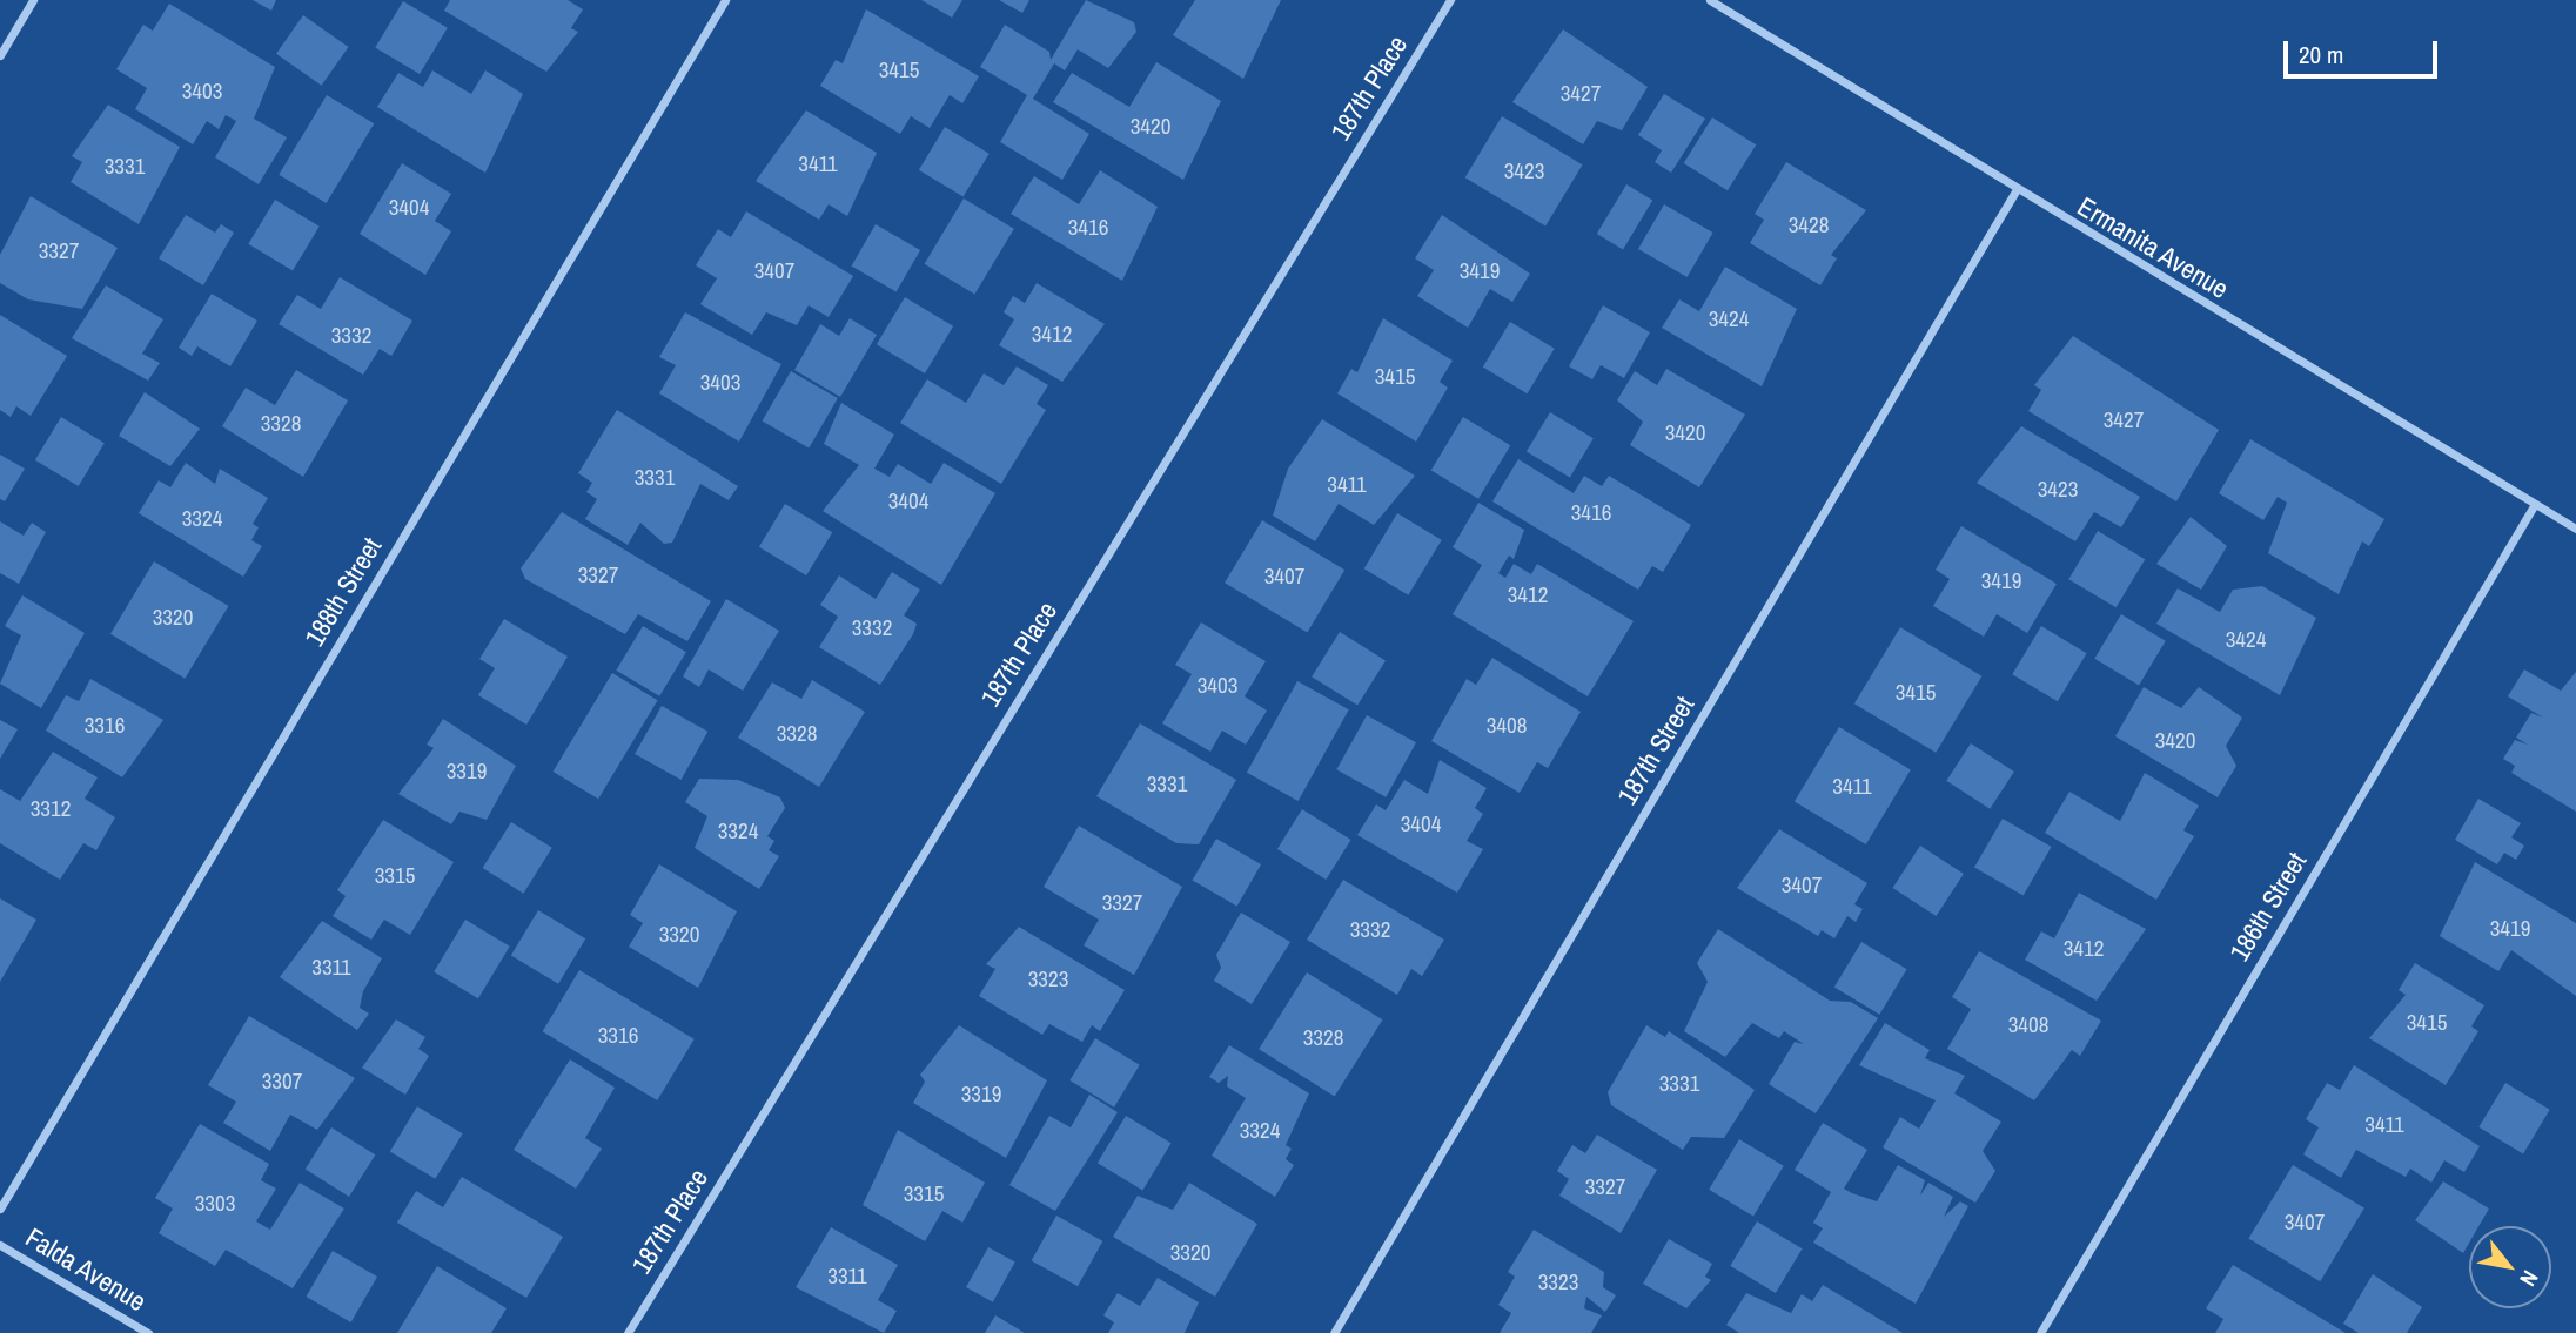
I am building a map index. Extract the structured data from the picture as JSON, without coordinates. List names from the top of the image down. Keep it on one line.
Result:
{"streets":{"street":["187th Place","Ermanita Avenue","188th Street","187th Street","186th Street","Falda Avenue"]},"crossings":[["Ermanita Avenue","187th Street"],["Ermanita Avenue","186th Street"]],"house_numbers":["3415","3403","3427","3420","3411","3331","3423","3404","3428","3416","3327","3407","3419","3424","3412","3332","3415","3403","3427","3328","3420","3331","3411","3423","3404","3416","3324","3327","3407","3419","3412","3320","3332","3424","3403","3415","3316","3408","3328","3420","3319","3331","3411","3312","3404","3324","3315","3407","3327","3419","3332","3320","3412","3311","3323","3415","3408","3316","3328","3307","3331","3319","3411","3324","3327","3315","3303","3407","3320","3311","3323"],"scale_bar":"20 m","north":"bottom right"}
